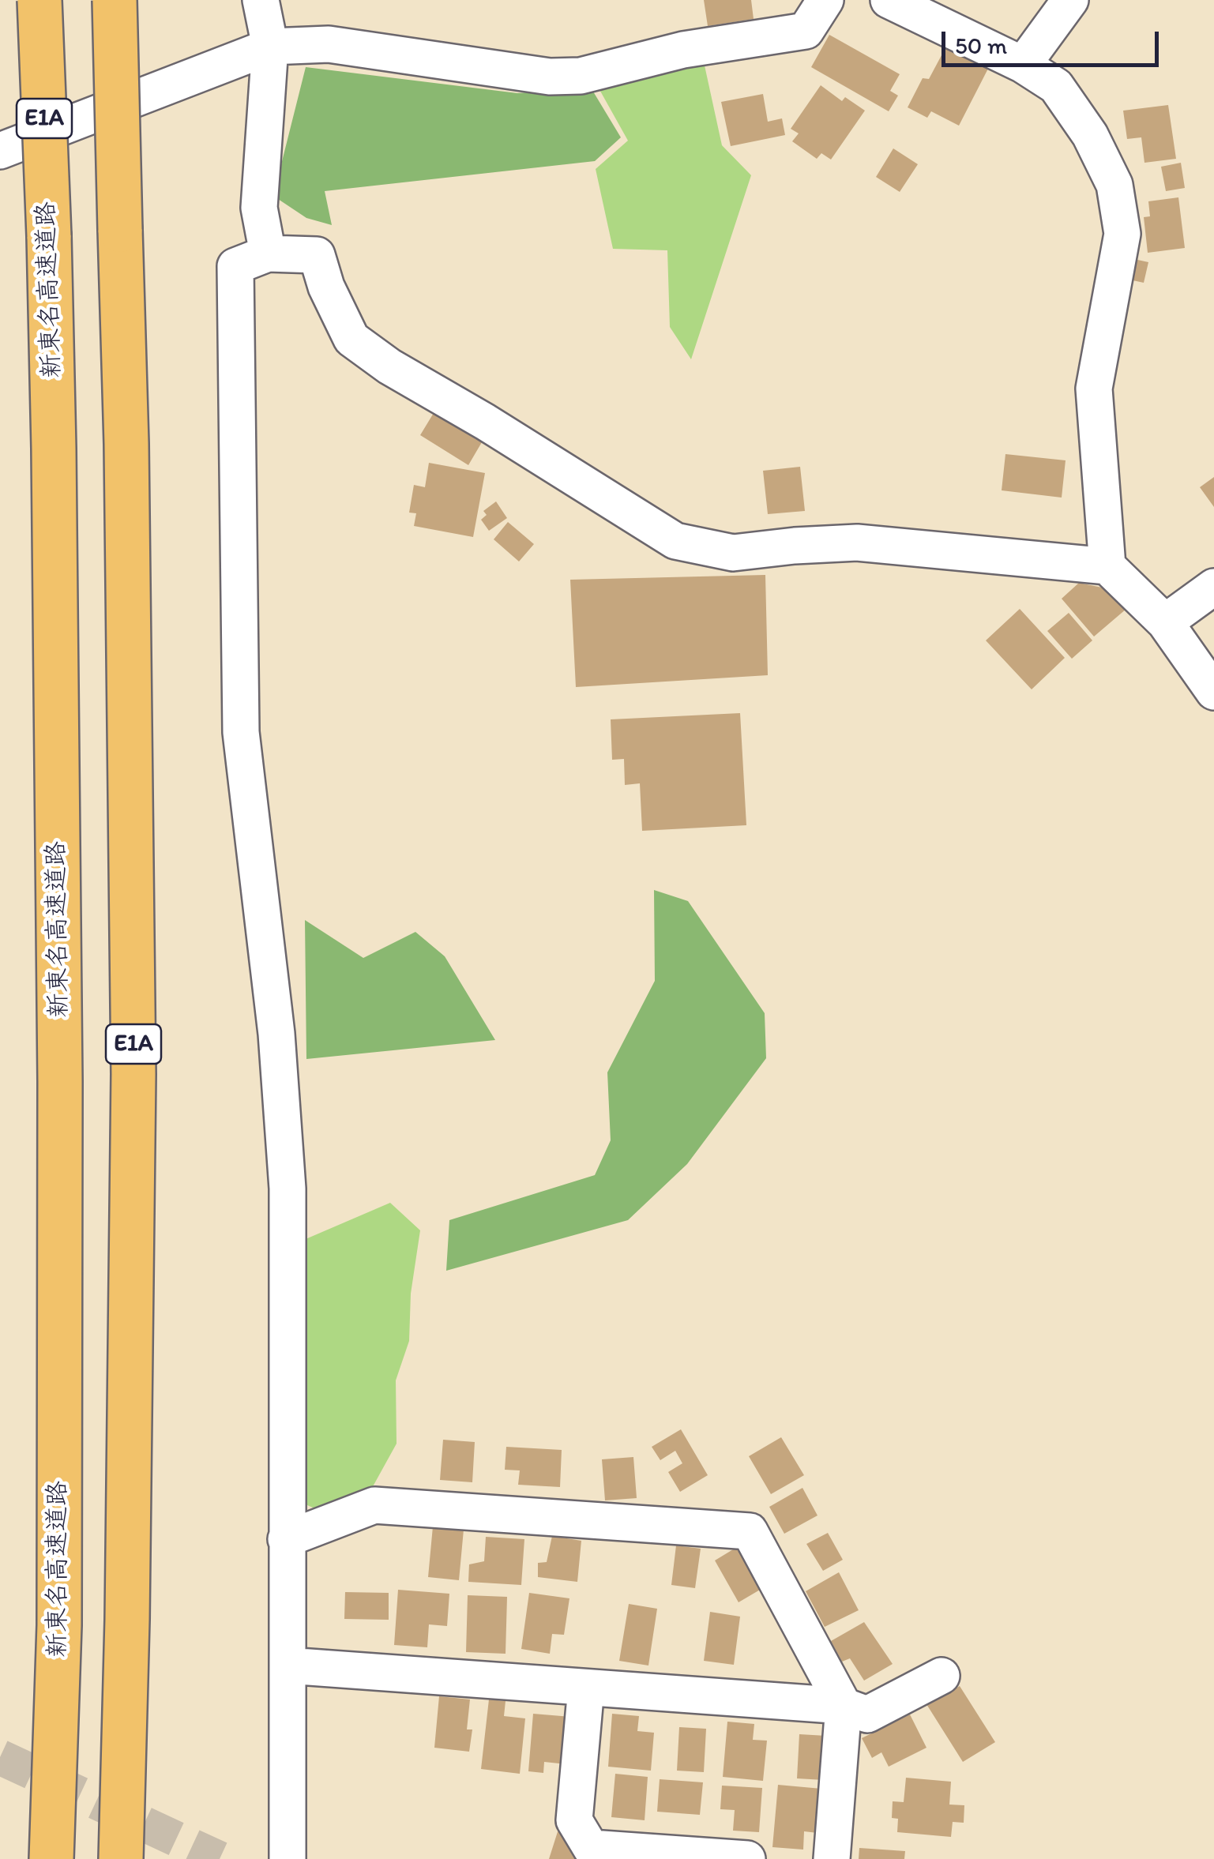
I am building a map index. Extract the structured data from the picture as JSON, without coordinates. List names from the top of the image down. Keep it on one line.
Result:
{"streets":{"highway":["E1A","新東名高速道路"]},"scale_bar":"50 m"}
